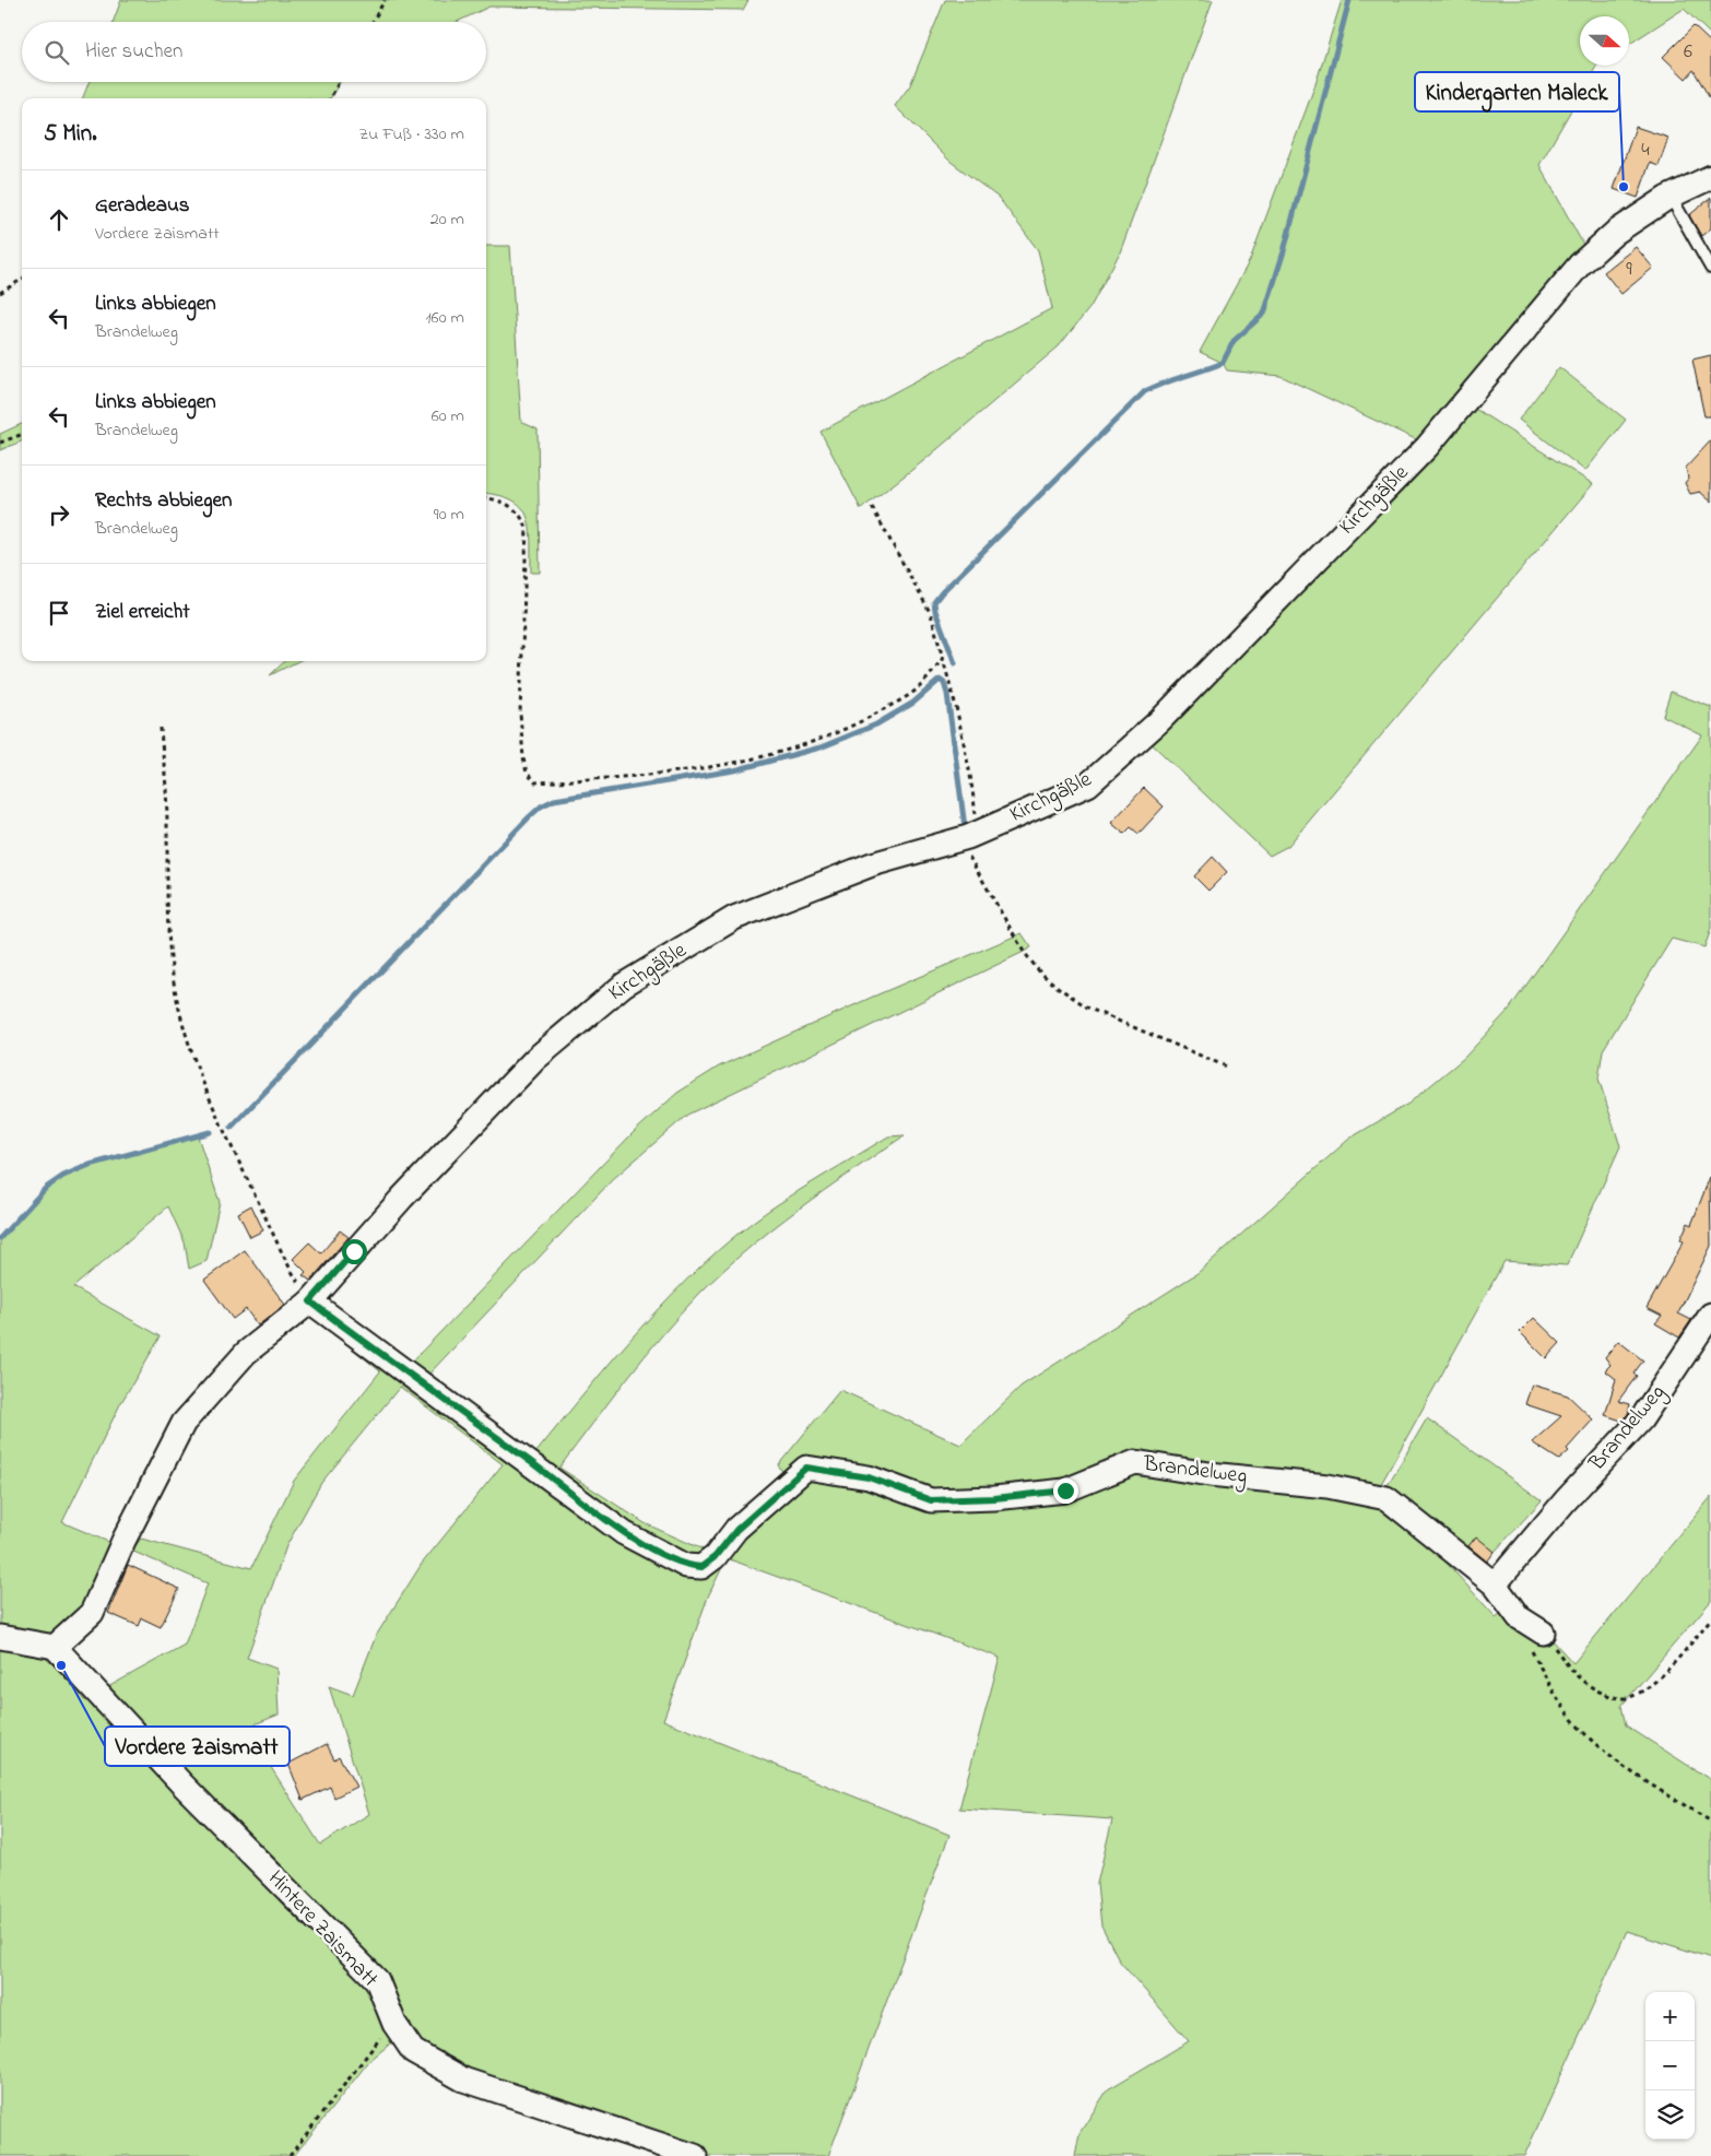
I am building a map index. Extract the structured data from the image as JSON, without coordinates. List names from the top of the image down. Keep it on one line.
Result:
{"streets":{"street":["Kirchgäßle","Brandelweg","Hintere Zaismatt"]},"crossings":[["Kirchgäßle","Brandelweg"],["Kirchgäßle","Hintere Zaismatt"]],"places":["Kindergarten Maleck","Vordere Zaismatt"],"house_numbers":["6","4","9"],"north":"right","page":{"search":"Hier suchen","heading":["5 Min.","Zu Fuß · 330 m"],"list":[["Geradeaus","Vordere Zaismatt","20 m"],["Links abbiegen","Brandelweg","160 m"],["Links abbiegen","Brandelweg","60 m"],["Rechts abbiegen","Brandelweg","90 m"],"Ziel erreicht"],"map_buttons":["+","−"]}}
